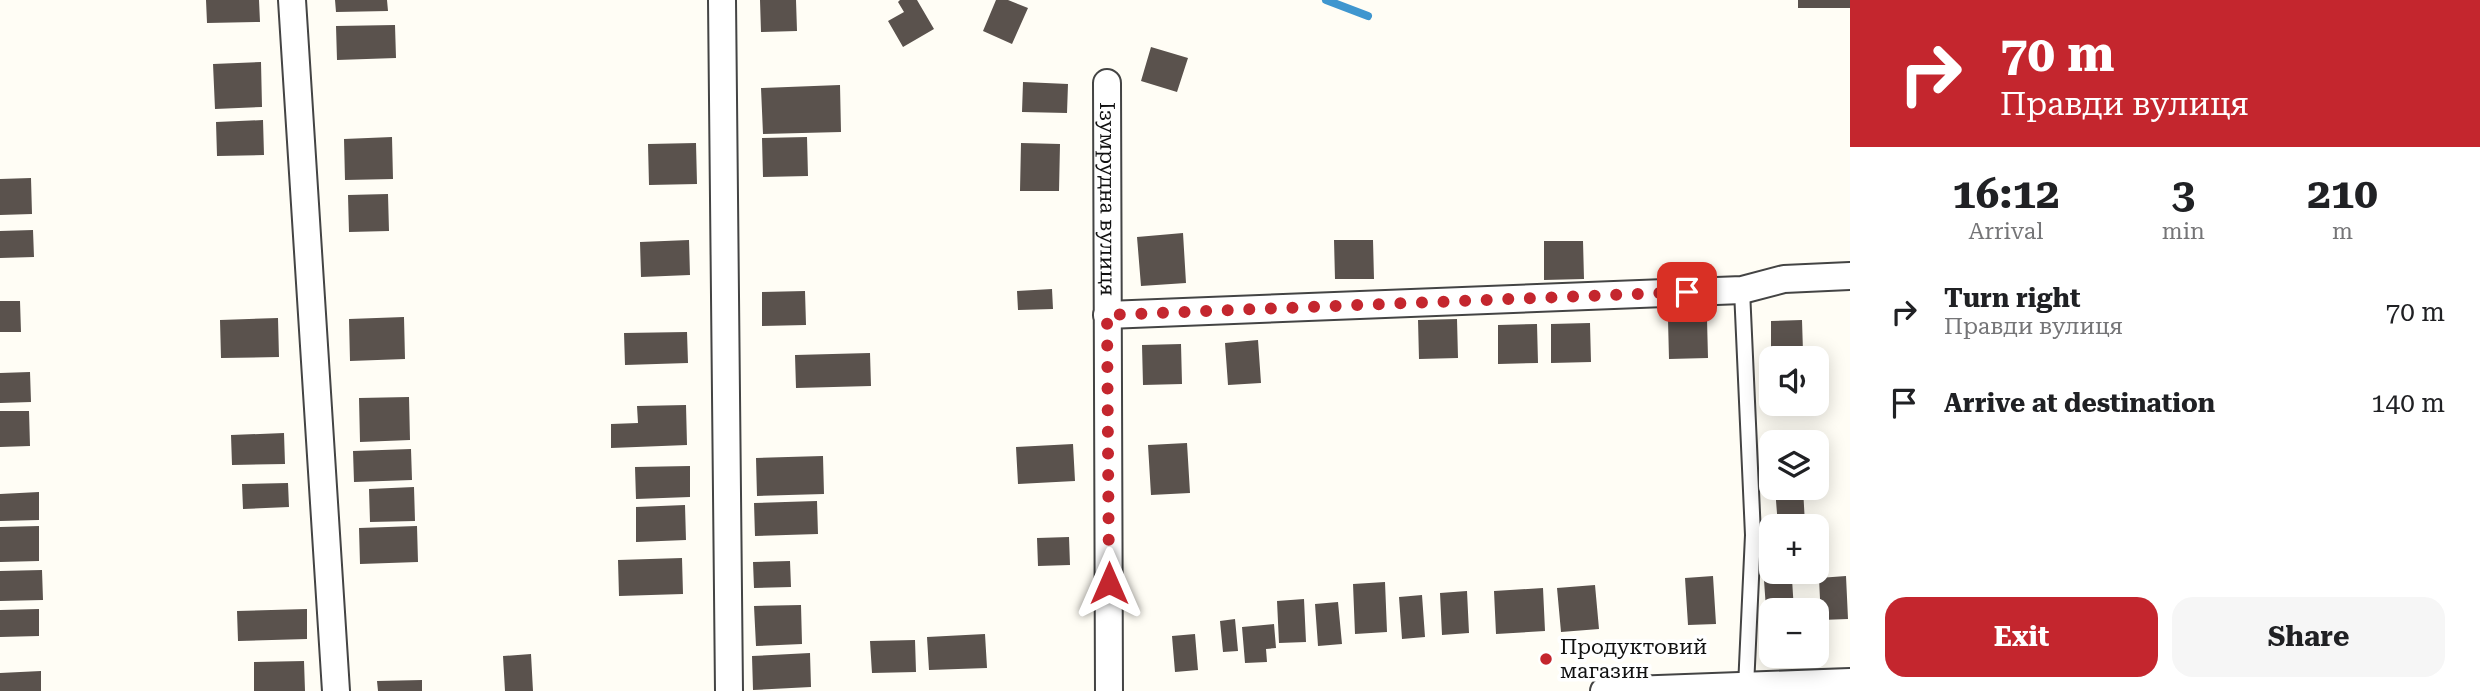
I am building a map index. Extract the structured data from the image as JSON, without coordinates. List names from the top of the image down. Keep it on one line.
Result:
{"streets":{"street":["Ізумрудна вулиця"]},"places":["Продуктовий магазин"],"page":{"turn":["70 m","Правди вулиця"],"eta":["16:12","Arrival","3","min","210","m"],"list":[{"name":"Turn right","note":"Правди вулиця","value":"70 m"},{"name":"Arrive at destination","value":"140 m"}],"map_buttons":["+","−"],"buttons":["Exit","Share"]}}
